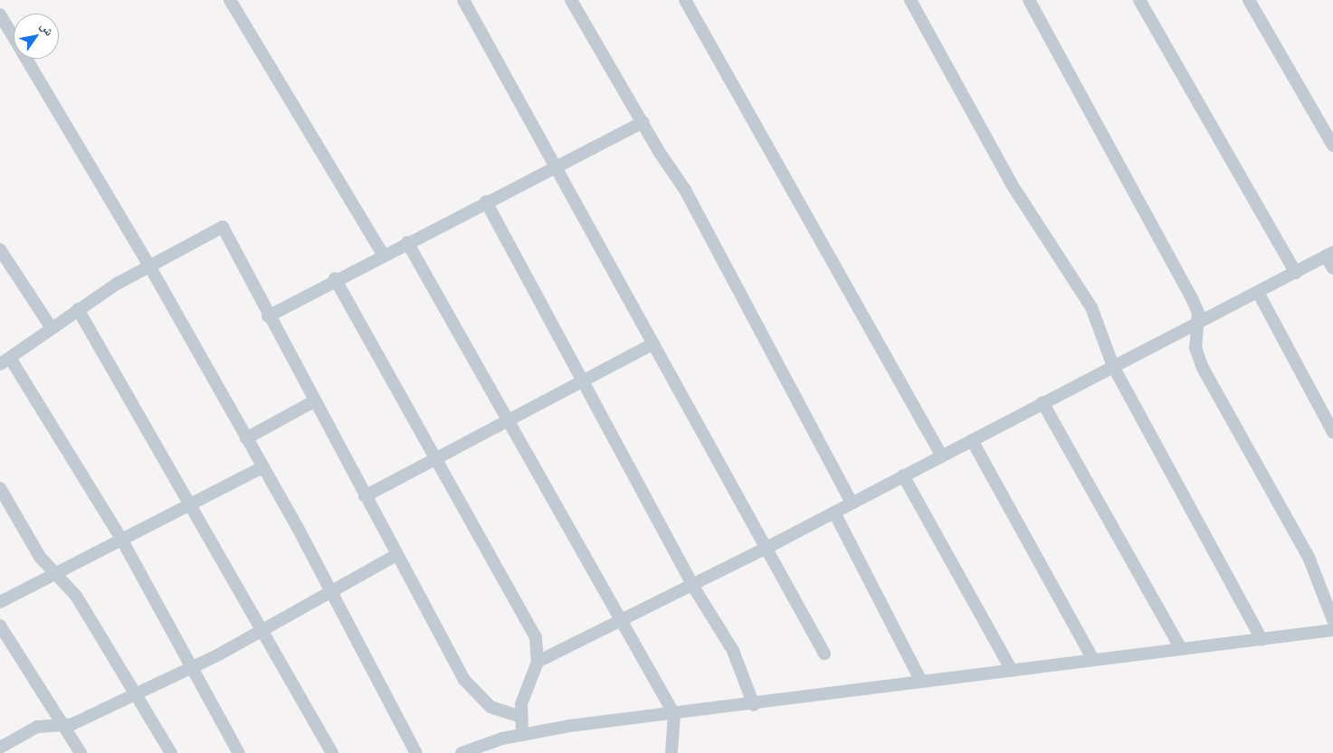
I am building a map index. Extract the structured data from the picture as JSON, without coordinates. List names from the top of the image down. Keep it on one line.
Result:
{"north":"top right"}
